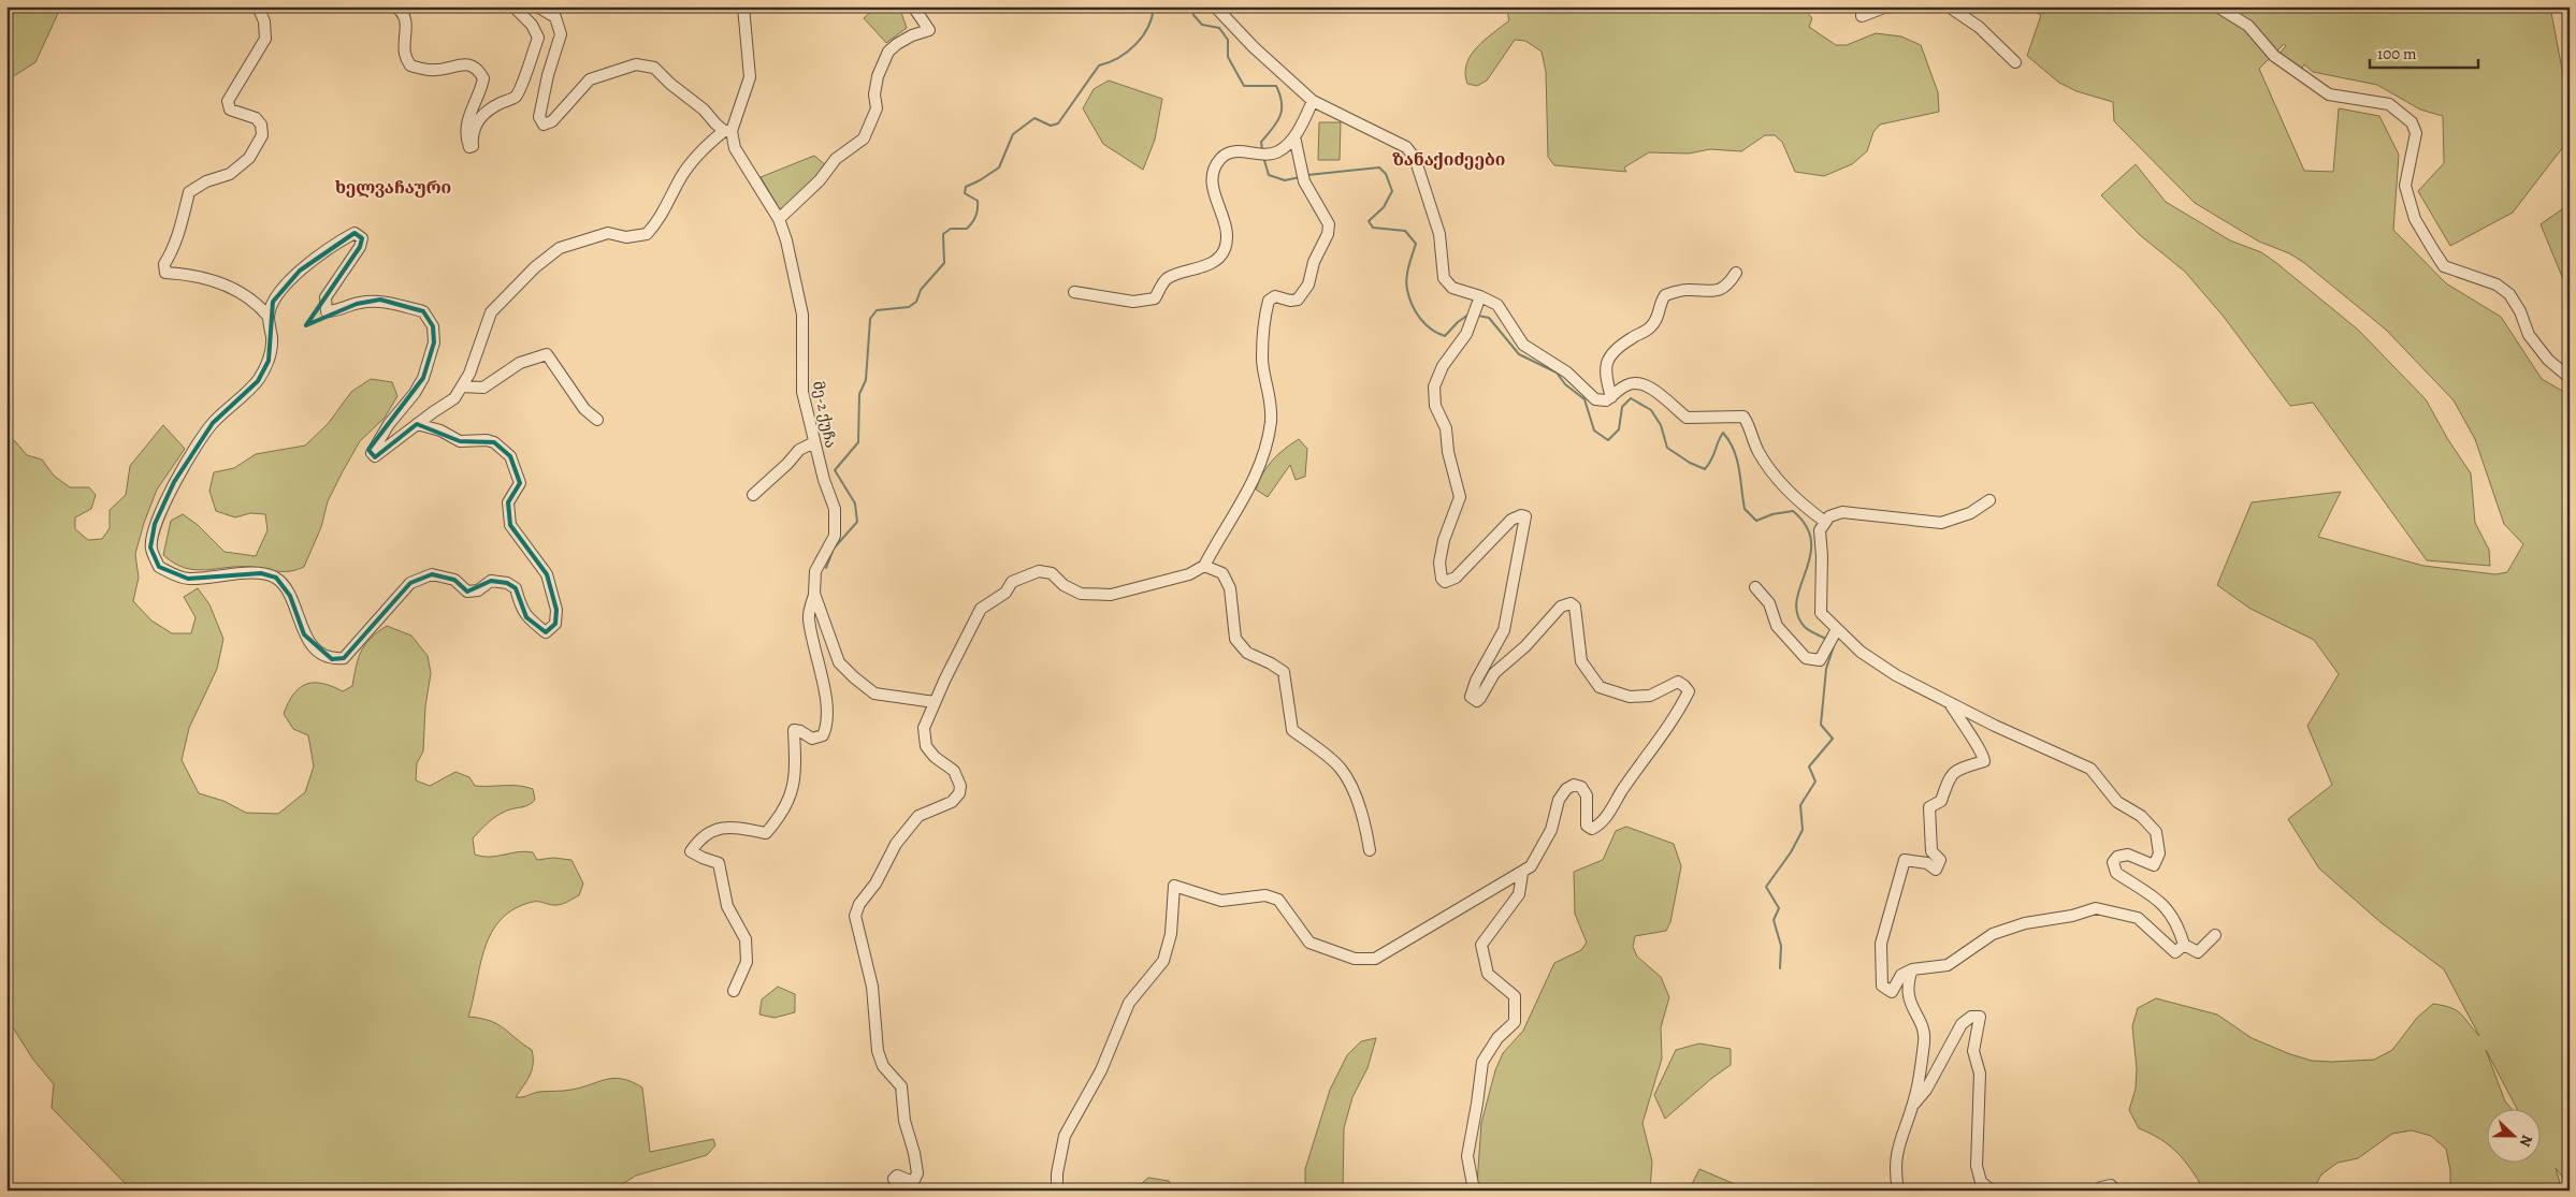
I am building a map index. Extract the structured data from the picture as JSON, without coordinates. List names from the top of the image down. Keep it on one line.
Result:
{"streets":{"street":["მე-2 ქუჩა"]},"districts":["ზანაქიძეები","ხელვაჩაური"],"scale_bar":"100 m","north":"right"}
